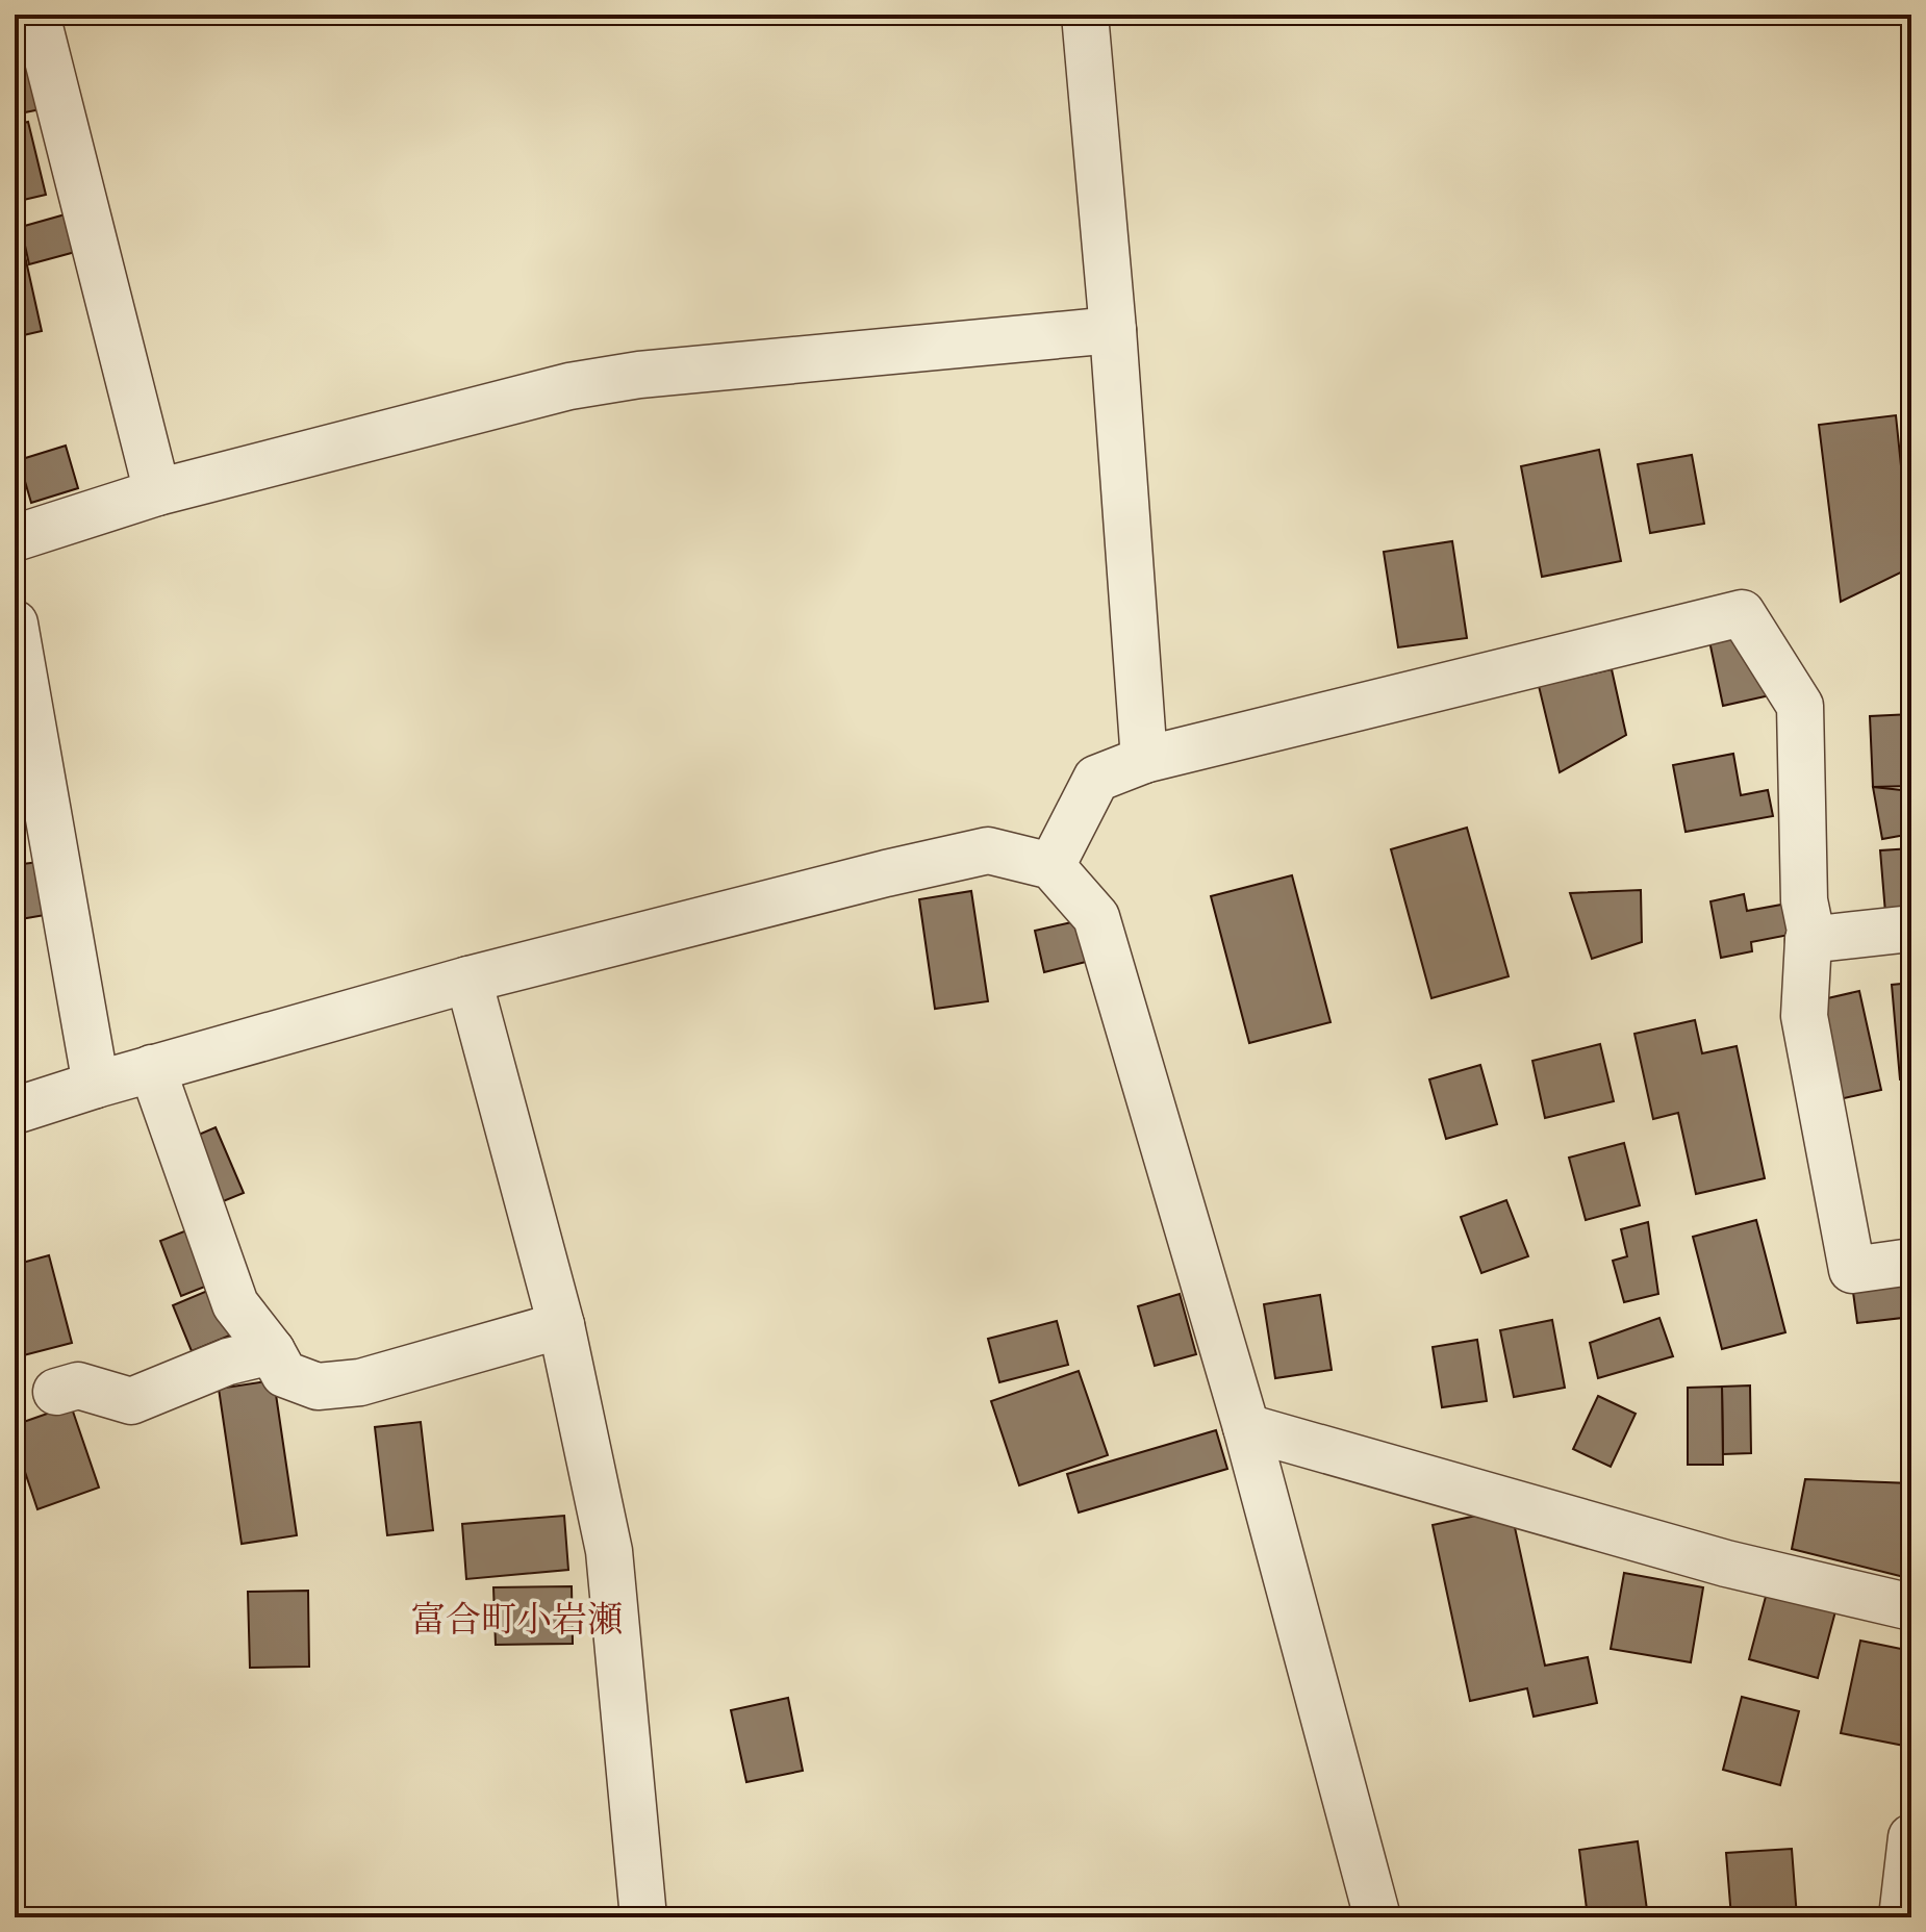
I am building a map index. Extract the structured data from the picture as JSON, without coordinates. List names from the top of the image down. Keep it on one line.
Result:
{"districts":["富合町小岩瀬"]}
